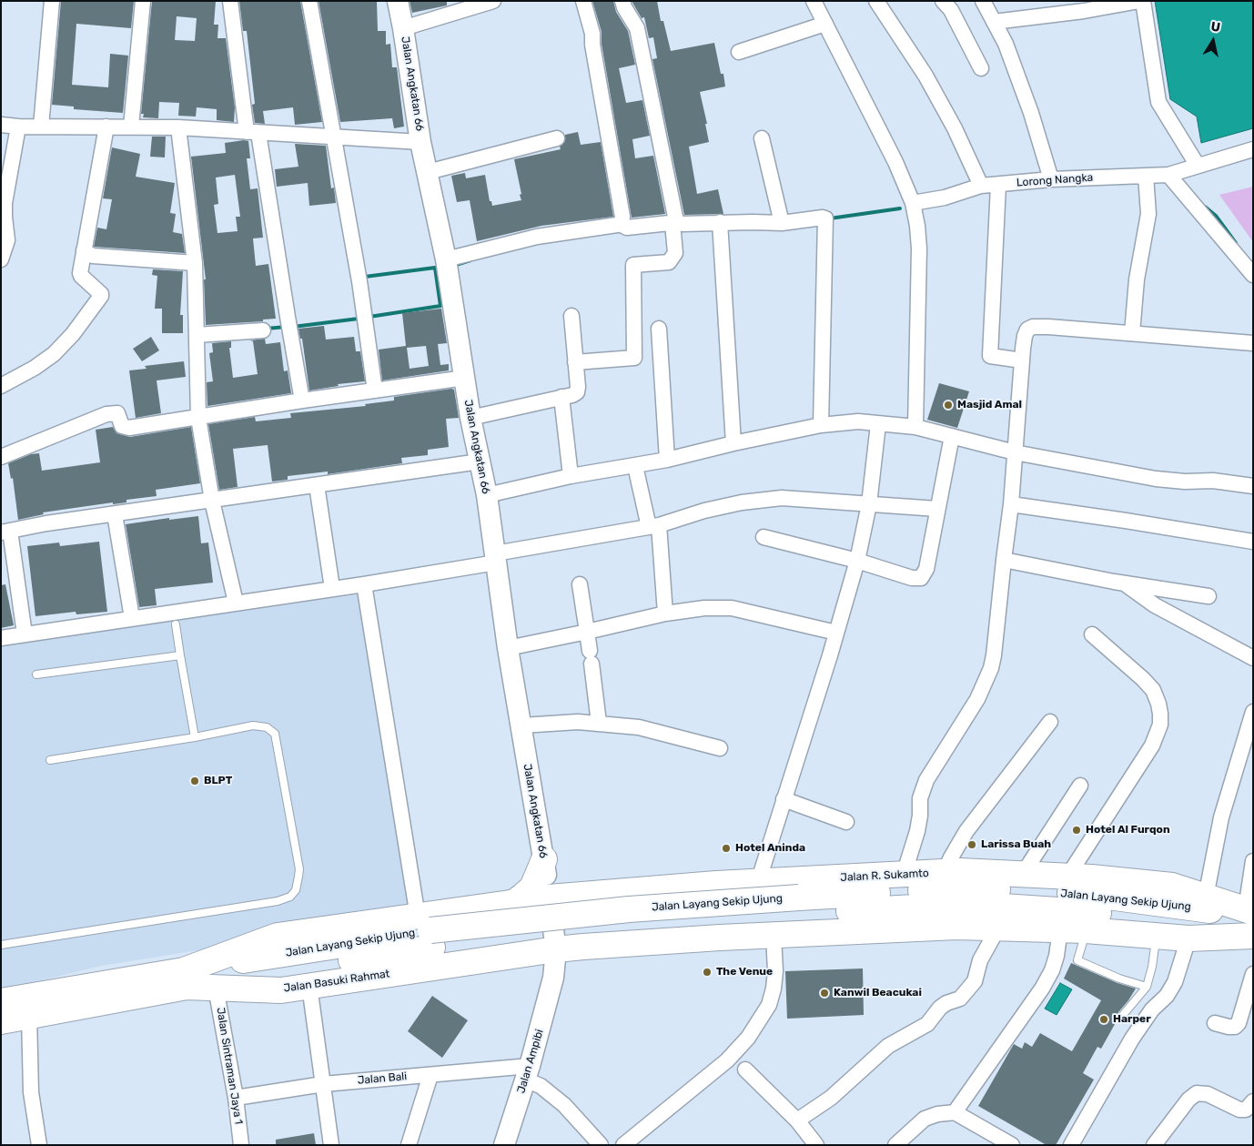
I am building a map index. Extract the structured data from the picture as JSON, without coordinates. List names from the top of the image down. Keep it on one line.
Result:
{"streets":{"highway":["Jalan R. Sukamto","Jalan Layang Sekip Ujung","Jalan Basuki Rahmat"],"street":["Jalan Angkatan 66","Lorong Nangka","Jalan Ampibi","Jalan Sintraman Jaya 1","Jalan Bali"]},"crossings":[["Jalan Angkatan 66","Jalan R. Sukamto"],["Jalan Angkatan 66","Jalan Basuki Rahmat"],["Jalan Angkatan 66","Jalan Ampibi"],["Jalan R. Sukamto","Jalan Layang Sekip Ujung"],["Jalan R. Sukamto","Jalan Basuki Rahmat"],["Jalan Layang Sekip Ujung","Jalan Basuki Rahmat"],["Jalan Basuki Rahmat","Jalan Ampibi"],["Jalan Basuki Rahmat","Jalan Sintraman Jaya 1"],["Jalan Ampibi","Jalan Bali"],["Jalan Sintraman Jaya 1","Jalan Bali"]],"places":["Masjid Amal","BLPT","Hotel Al Furqon","Larissa Buah","Hotel Aninda","The Venue","Kanwil Beacukai","Harper"],"north":"top"}
